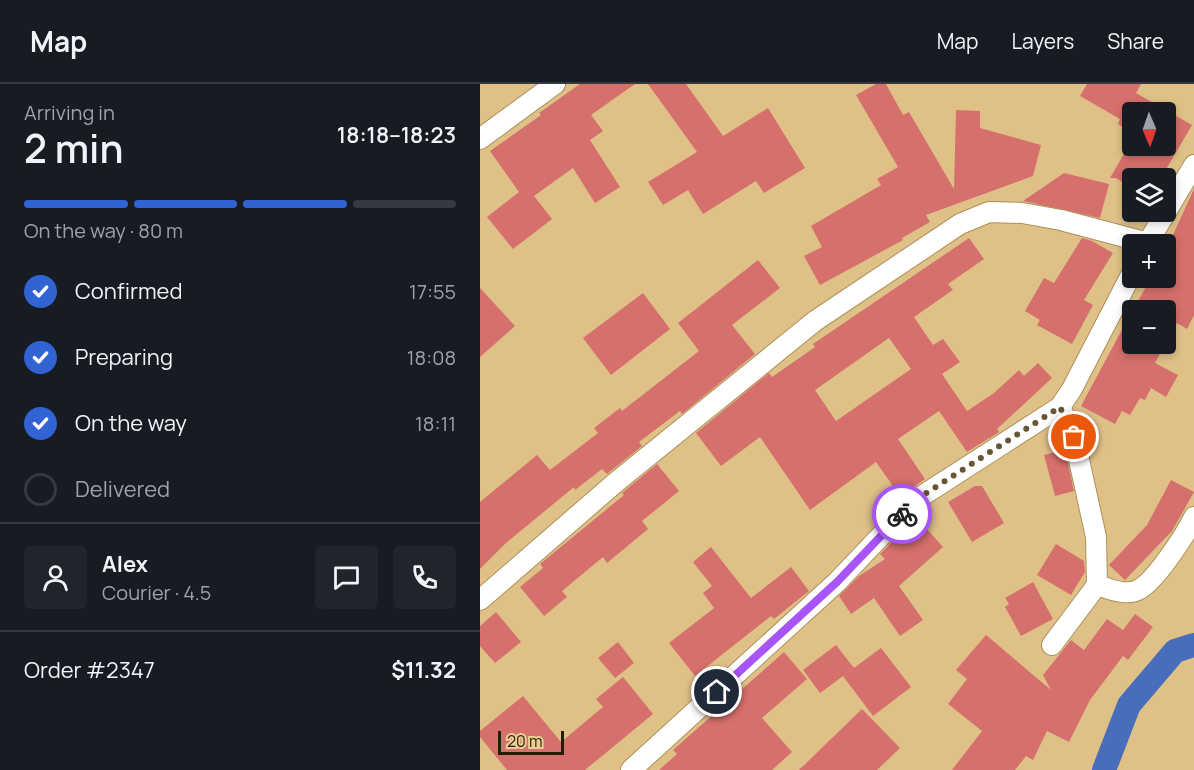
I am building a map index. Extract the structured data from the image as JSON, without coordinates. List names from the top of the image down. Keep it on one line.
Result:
{"scale_bar":"20 m","north":"bottom","page":{"header":"Map","nav":["Map","Layers","Share"],"heading":["2 min","Arriving in","18:18–18:23"],"panel":["Alex","Courier · 4.5","Order #2347","$11.32"],"map_buttons":["+","−"],"bar":"On the way · 80 m","list":[["Confirmed","17:55"],["Preparing","18:08"],["On the way","18:11"],"Delivered"],"scale":"20 m"}}
